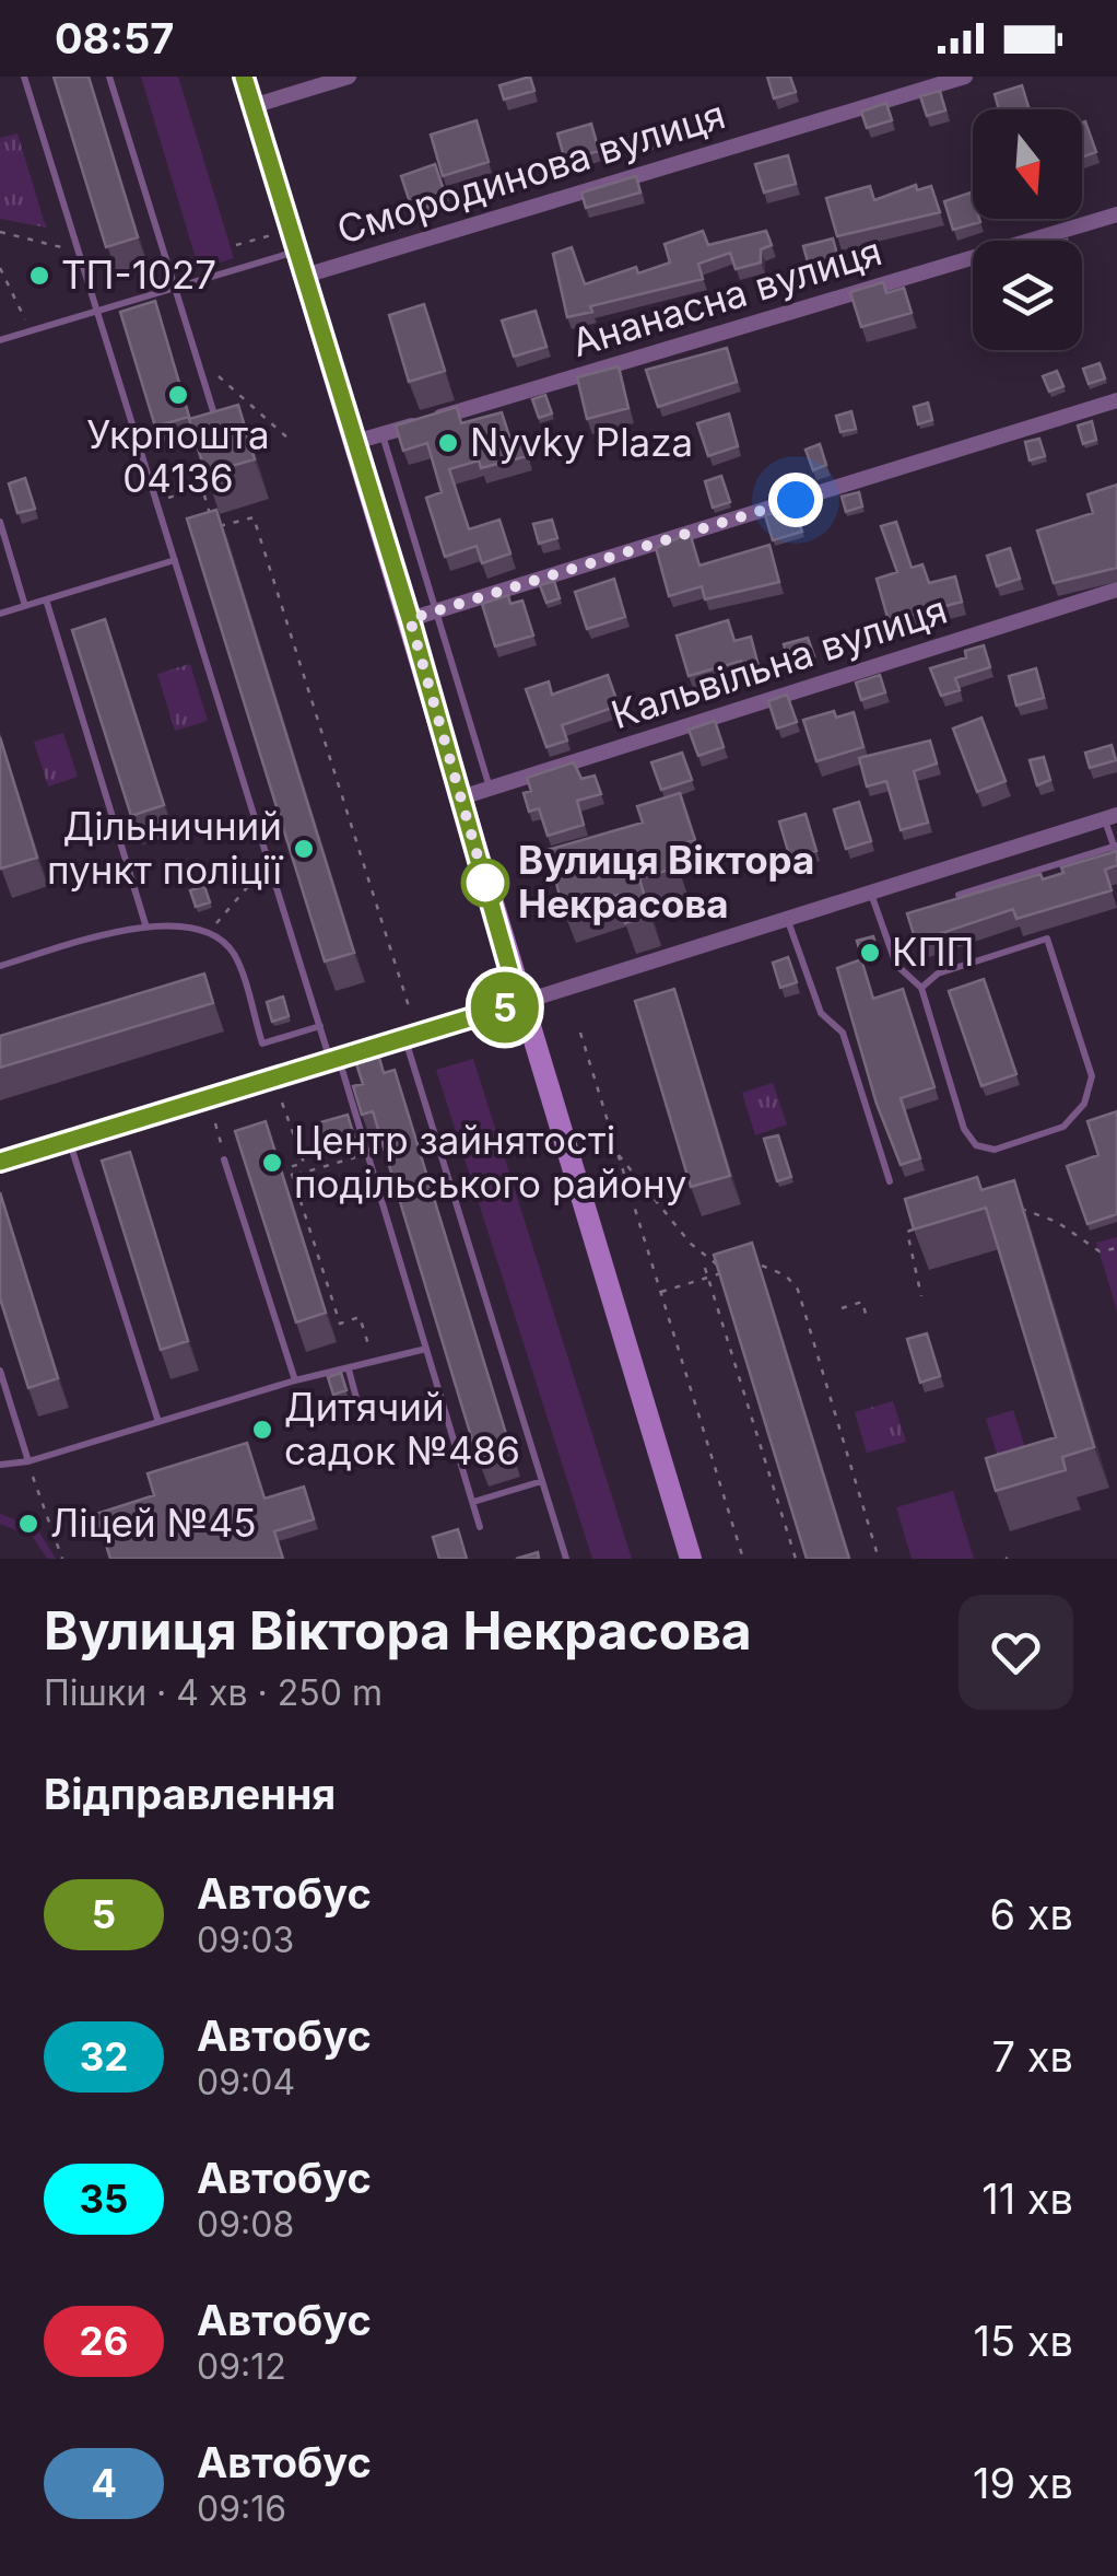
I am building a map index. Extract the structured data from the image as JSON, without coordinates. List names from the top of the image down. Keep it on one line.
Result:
{"streets":{"street":["Смородинова вулиця","Ананасна вулиця","Кальвільна вулиця"]},"places":["ТП-1027","Укрпошта 04136","Nyvky Plaza","Дільничний пункт поліції","Вулиця Віктора Некрасова","КПП","Центр зайнятості подільського району","Дитячий садок №486","Ліцей №45"],"lines":["bus line 5"],"north":"bottom","page":{"status":"08:57","on_map":"5","heading":[["Вулиця Віктора Некрасова","Пішки · 4 хв · 250 m"],"Відправлення"],"list":[{"mark":"5","name":"Автобус","note":"09:03","value":"6 хв"},{"mark":"32","name":"Автобус","note":"09:04","value":"7 хв"},{"mark":"35","name":"Автобус","note":"09:08","value":"11 хв"},{"mark":"26","name":"Автобус","note":"09:12","value":"15 хв"},{"mark":"4","name":"Автобус","note":"09:16","value":"19 хв"}]}}
